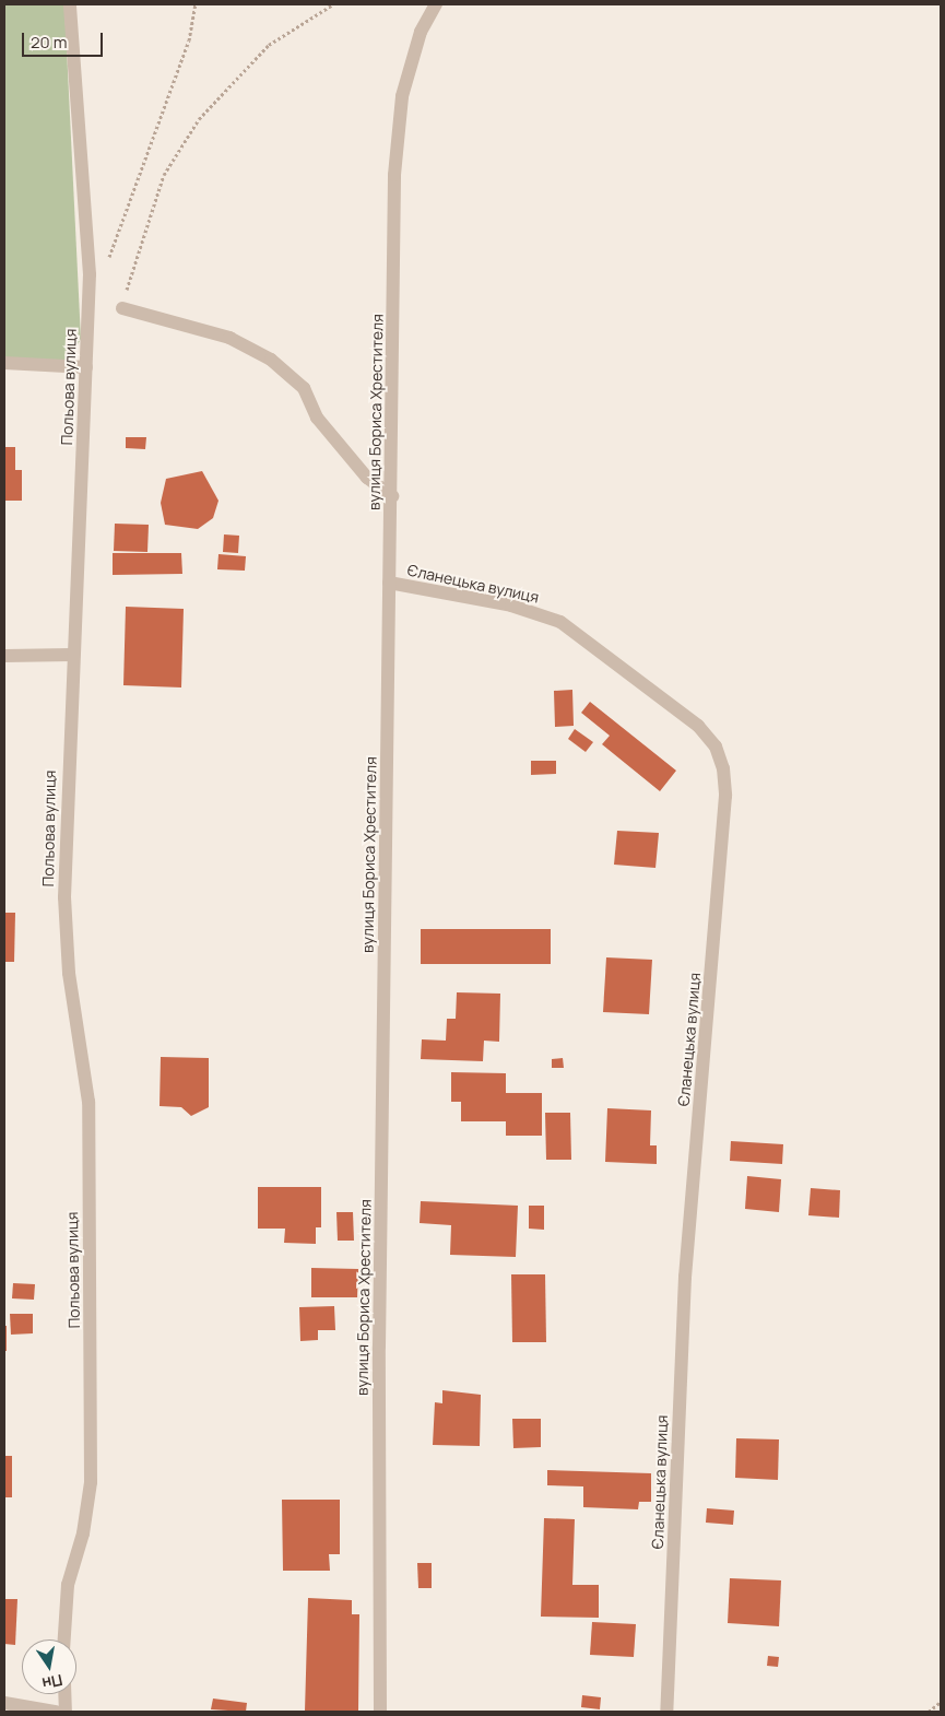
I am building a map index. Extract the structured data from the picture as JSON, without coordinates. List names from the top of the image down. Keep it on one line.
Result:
{"streets":{"street":["Польова вулиця","вулиця Бориса Хрестителя","Єланецька вулиця"]},"crossings":[["вулиця Бориса Хрестителя","Єланецька вулиця"]],"scale_bar":"20 m","north":"bottom"}
